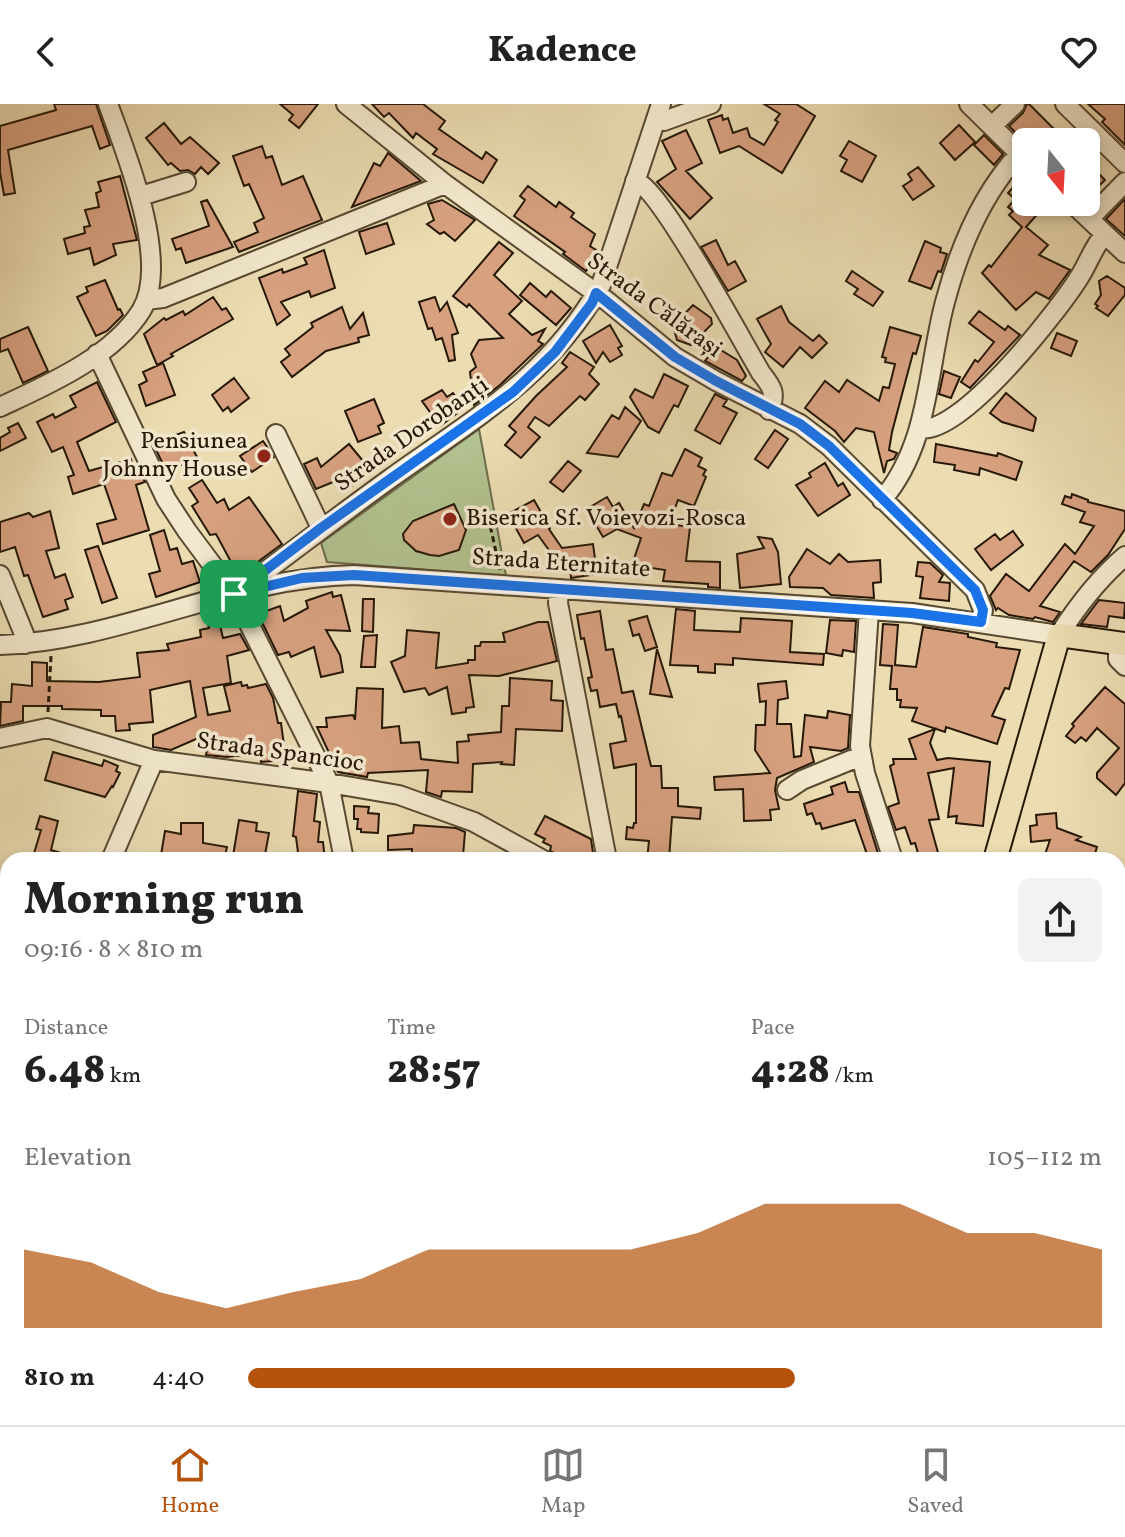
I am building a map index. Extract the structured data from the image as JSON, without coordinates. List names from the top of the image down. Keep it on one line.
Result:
{"streets":{"main road":["Strada Eternitate"],"street":["Strada Călărași","Strada Dorobanți","Strada Spancioc"]},"crossings":[["Strada Călărași","Strada Dorobanți"],["Strada Călărași","Strada Eternitate"],["Strada Dorobanți","Strada Eternitate"]],"places":["Pensiunea Johnny House","Biserica Sf. Voievozi-Rosca"],"north":"bottom","page":{"header":"Kadence","heading":["Morning run","09:16 · 8 × 810 m"],"stats":[["Distance","6.48 km"],["Time","28:57"],["Pace","4:28 /km"]],"chart":["Elevation","105–112 m"],"list":[{"name":"810 m","note":"4:40"}],"tabs":["Home","Map","Saved"]}}
